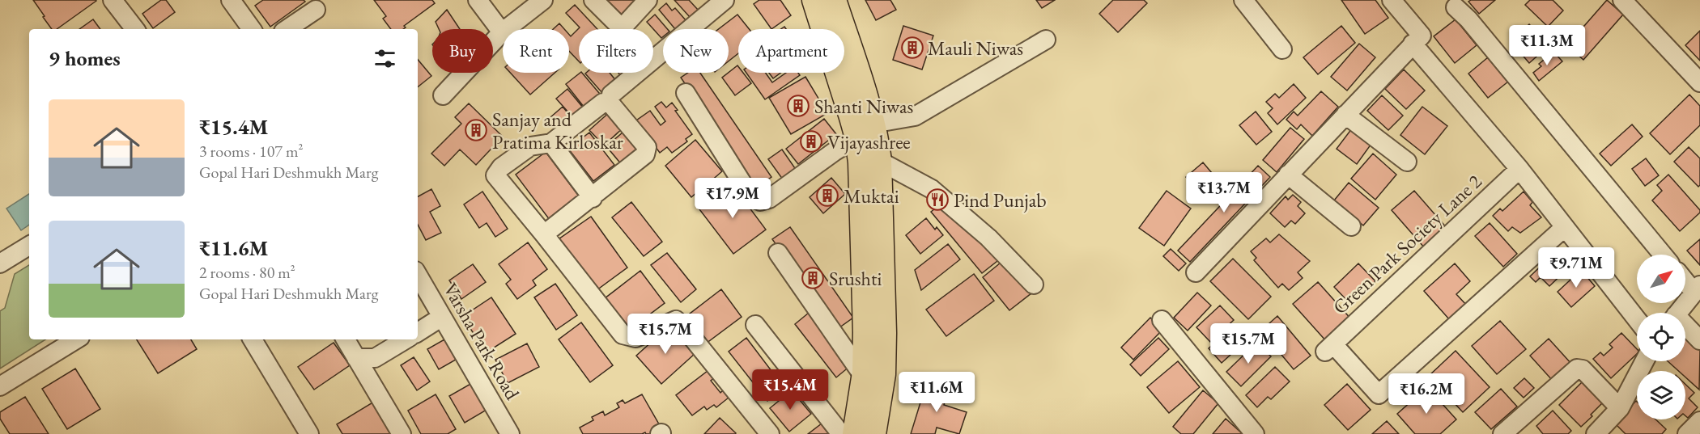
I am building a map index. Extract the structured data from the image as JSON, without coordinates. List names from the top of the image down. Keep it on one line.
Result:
{"streets":{"street":["Green Park Society Lane 2","Varsha Park Road"]},"places":{"building":["Mauli Niwas","Shanti Niwas","Sanjay and Pratima Kirloskar","Vijayashree","Muktai","Srushti"],"restaurant":["Pind Punjab"]},"north":"top right","page":{"price":["₹11.3M","₹13.7M","₹17.9M","₹9.71M","₹15.7M","₹15.7M","₹15.4M","₹11.6M","₹16.2M"],"chip":["Buy","Rent","Filters","New","Apartment"],"heading":"9 homes","list":[{"name":"₹15.4M","note":"3 rooms · 107 m² · Gopal Hari Deshmukh Marg"},{"name":"₹11.6M","note":"2 rooms · 80 m² · Gopal Hari Deshmukh Marg"}]}}
